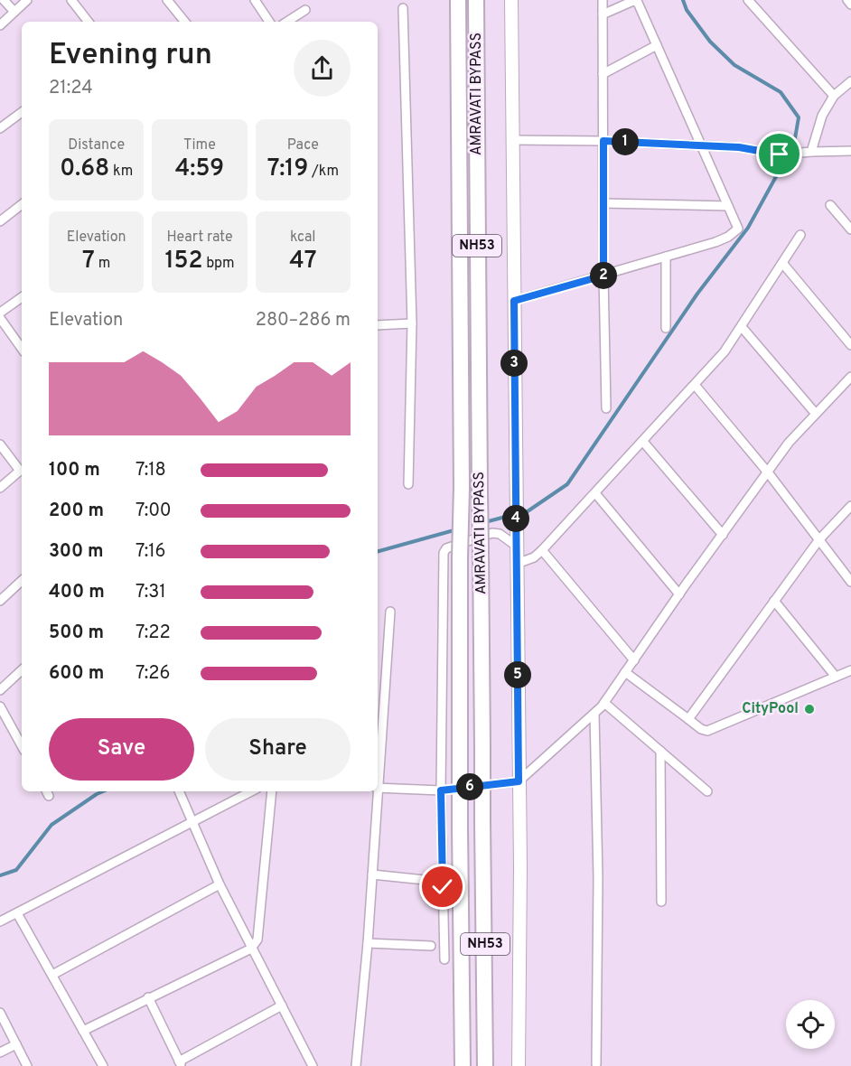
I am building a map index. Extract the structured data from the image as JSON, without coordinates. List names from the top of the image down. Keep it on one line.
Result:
{"streets":{"highway":["AMRAVATI BYPASS","NH53"]},"places":["CityPool"],"page":{"heading":["Evening run","21:24"],"stats":[["Distance","0.68 km"],["Time","4:59"],["Pace","7:19 /km"],["Elevation","7 m"],["Heart rate","152 bpm"],["kcal","47"]],"pins":["1","2","3","4","5","6"],"chart":["Elevation","280–286 m"],"list":[{"name":"100 m","note":"7:18"},{"name":"200 m","note":"7:00"},{"name":"300 m","note":"7:16"},{"name":"400 m","note":"7:31"},{"name":"500 m","note":"7:22"},{"name":"600 m","note":"7:26"}],"buttons":["Save","Share"]}}
